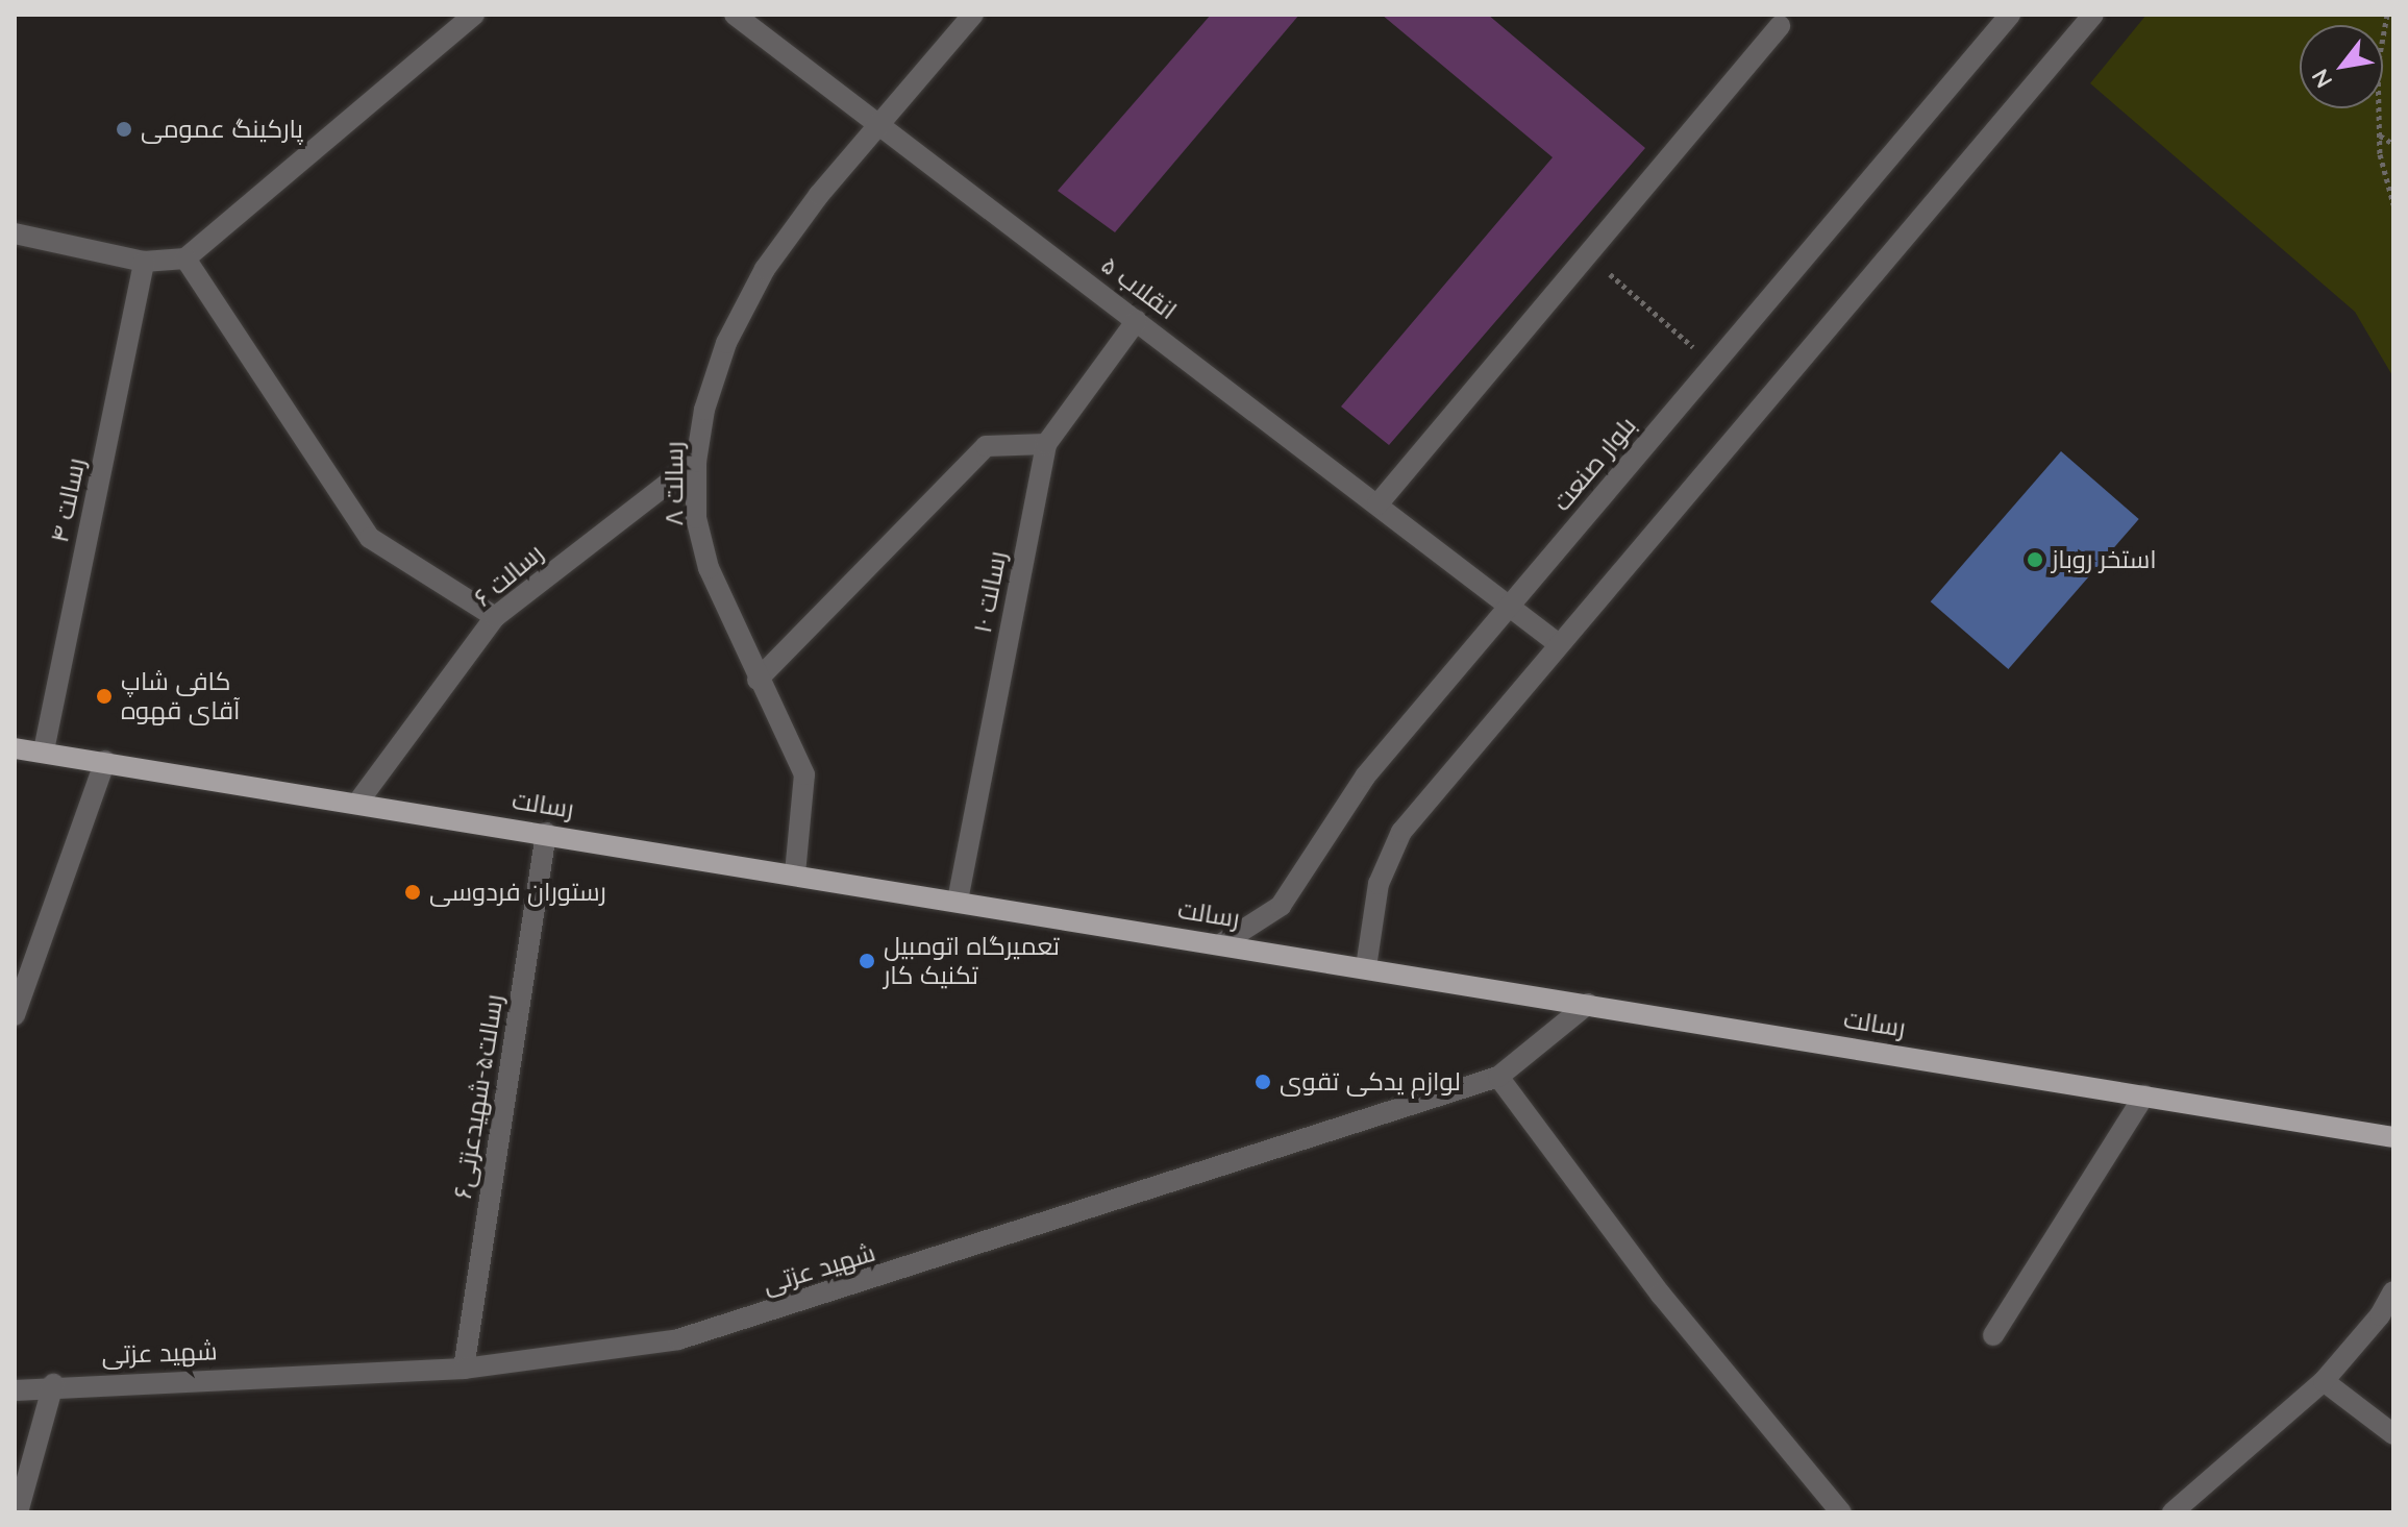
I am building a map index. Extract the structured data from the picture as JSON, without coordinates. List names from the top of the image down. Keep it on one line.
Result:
{"streets":{"main road":["رسالت"],"street":["انقلاب ۵","بلوار صنعت","رسالت ۸","رسالت ۴","رسالت ۶","رسالت ۱۰","رسالت۵-شهیدعزتی۶","شهید عزتی"]},"crossings":[["انقلاب ۵","بلوار صنعت"],["انقلاب ۵","رسالت ۸"],["انقلاب ۵","رسالت ۱۰"],["بلوار صنعت","رسالت"],["رسالت ۸","رسالت ۶"],["رسالت ۸","رسالت"],["رسالت ۴","رسالت"],["رسالت ۶","رسالت"],["رسالت ۱۰","رسالت"],["رسالت","رسالت۵-شهیدعزتی۶"],["رسالت","شهید عزتی"],["رسالت۵-شهیدعزتی۶","شهید عزتی"]],"places":["پارکینگ عمومی","استخر روباز","کافی شاپ آقای‌ قهوه","رستوران فردوسی","تعمیرگاه اتومبیل تکنیک کار","لوازم یدکی تقوی"],"north":"bottom left"}
